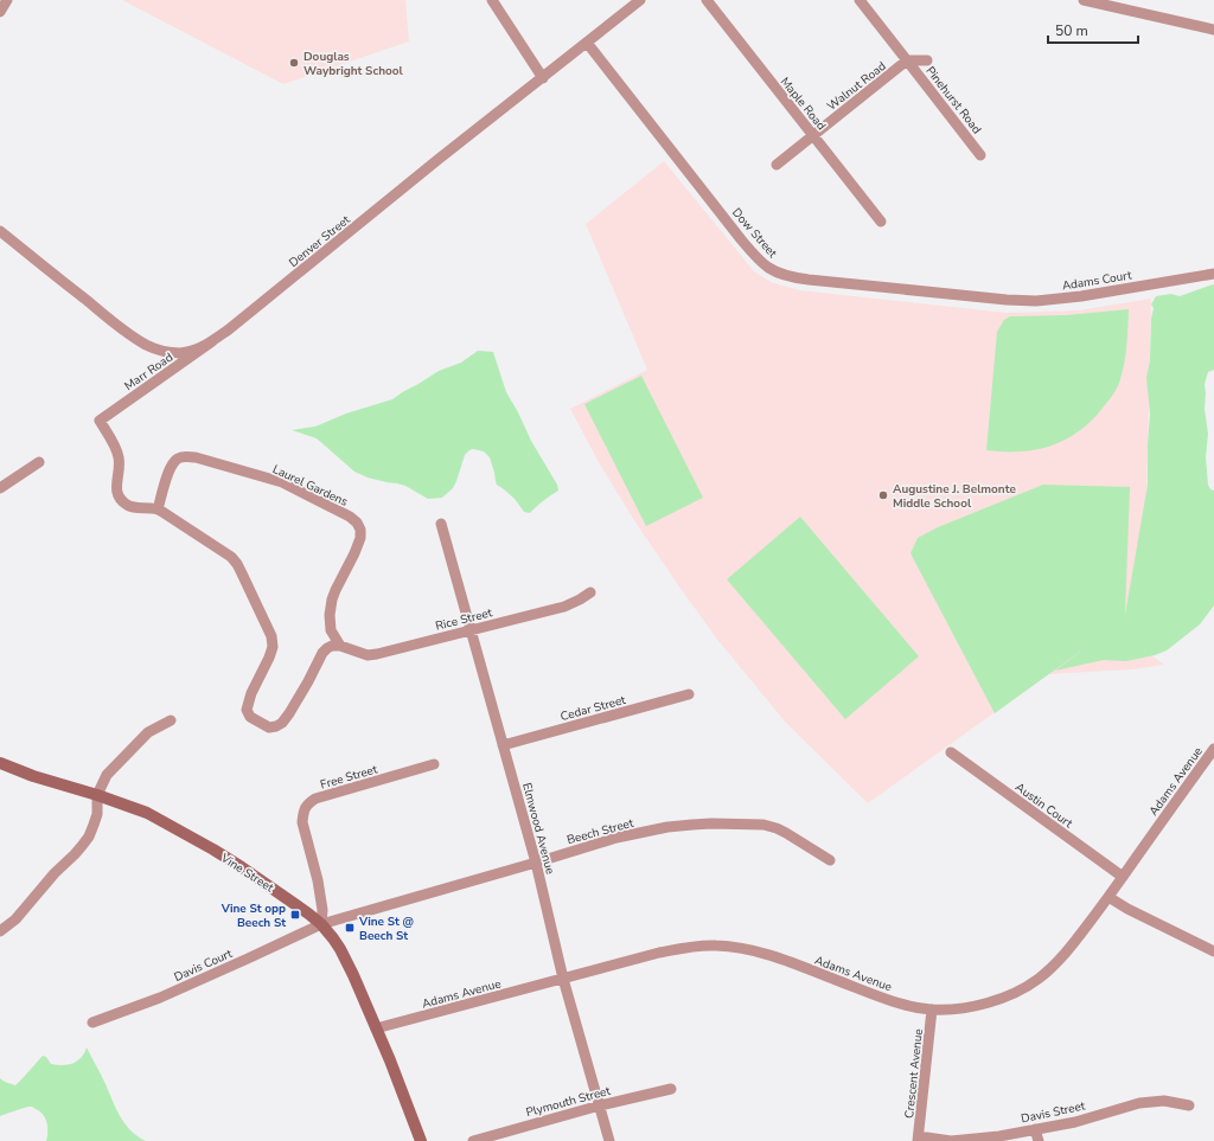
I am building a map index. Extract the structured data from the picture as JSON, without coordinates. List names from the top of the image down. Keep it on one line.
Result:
{"streets":{"street":["Walnut Road","Pinehurst Road","Maple Road","Dow Street","Denver Street","Adams Court","Marr Road","Laurel Gardens","Rice Street","Cedar Street","Free Street","Adams Avenue","Austin Court","Elmwood Avenue","Beech Street","Vine Street","Davis Court","Crescent Avenue","Plymouth Street","Davis Street"]},"crossings":[["Walnut Road","Pinehurst Road"],["Walnut Road","Maple Road"],["Dow Street","Denver Street"],["Dow Street","Adams Court"],["Denver Street","Marr Road"],["Marr Road","Laurel Gardens"],["Laurel Gardens","Rice Street"],["Rice Street","Elmwood Avenue"],["Cedar Street","Elmwood Avenue"],["Free Street","Beech Street"],["Free Street","Vine Street"],["Free Street","Davis Court"],["Adams Avenue","Austin Court"],["Adams Avenue","Elmwood Avenue"],["Adams Avenue","Vine Street"],["Adams Avenue","Crescent Avenue"],["Elmwood Avenue","Beech Street"],["Elmwood Avenue","Plymouth Street"],["Beech Street","Vine Street"],["Beech Street","Davis Court"],["Vine Street","Davis Court"],["Crescent Avenue","Davis Street"]],"places":{"other":["Douglas Waybright School","Augustine J. Belmonte Middle School"],"transit":["Vine St opp Beech St","Vine St @ Beech St"]},"scale_bar":"50 m"}
